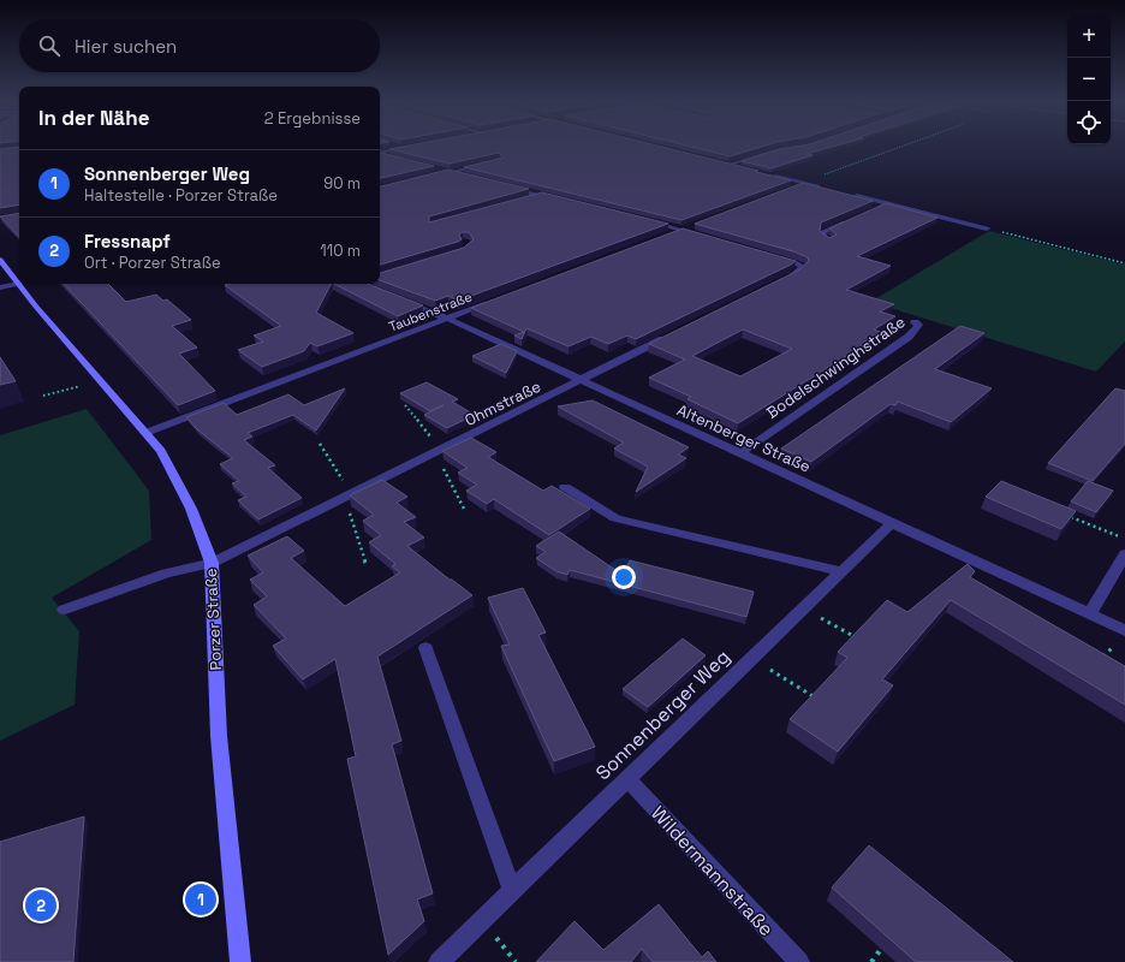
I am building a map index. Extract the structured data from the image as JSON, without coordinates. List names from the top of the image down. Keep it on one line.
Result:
{"streets":{"main road":["Porzer Straße"],"street":["Taubenstraße","Bodelschwinghstraße","Ohmstraße","Altenberger Straße","Sonnenberger Weg","Wildermannstraße"]},"crossings":[["Taubenstraße","Altenberger Straße"],["Taubenstraße","Porzer Straße"],["Bodelschwinghstraße","Altenberger Straße"],["Ohmstraße","Altenberger Straße"],["Ohmstraße","Porzer Straße"],["Altenberger Straße","Sonnenberger Weg"],["Sonnenberger Weg","Wildermannstraße"]],"page":{"map_buttons":["+","−"],"search":"Hier suchen","heading":["In der Nähe","2 Ergebnisse"],"list":[{"mark":"1","name":"Sonnenberger Weg","note":"Haltestelle · Porzer Straße","value":"90 m"},{"mark":"2","name":"Fressnapf","note":"Ort · Porzer Straße","value":"110 m"}],"pins":["1","2"]}}
